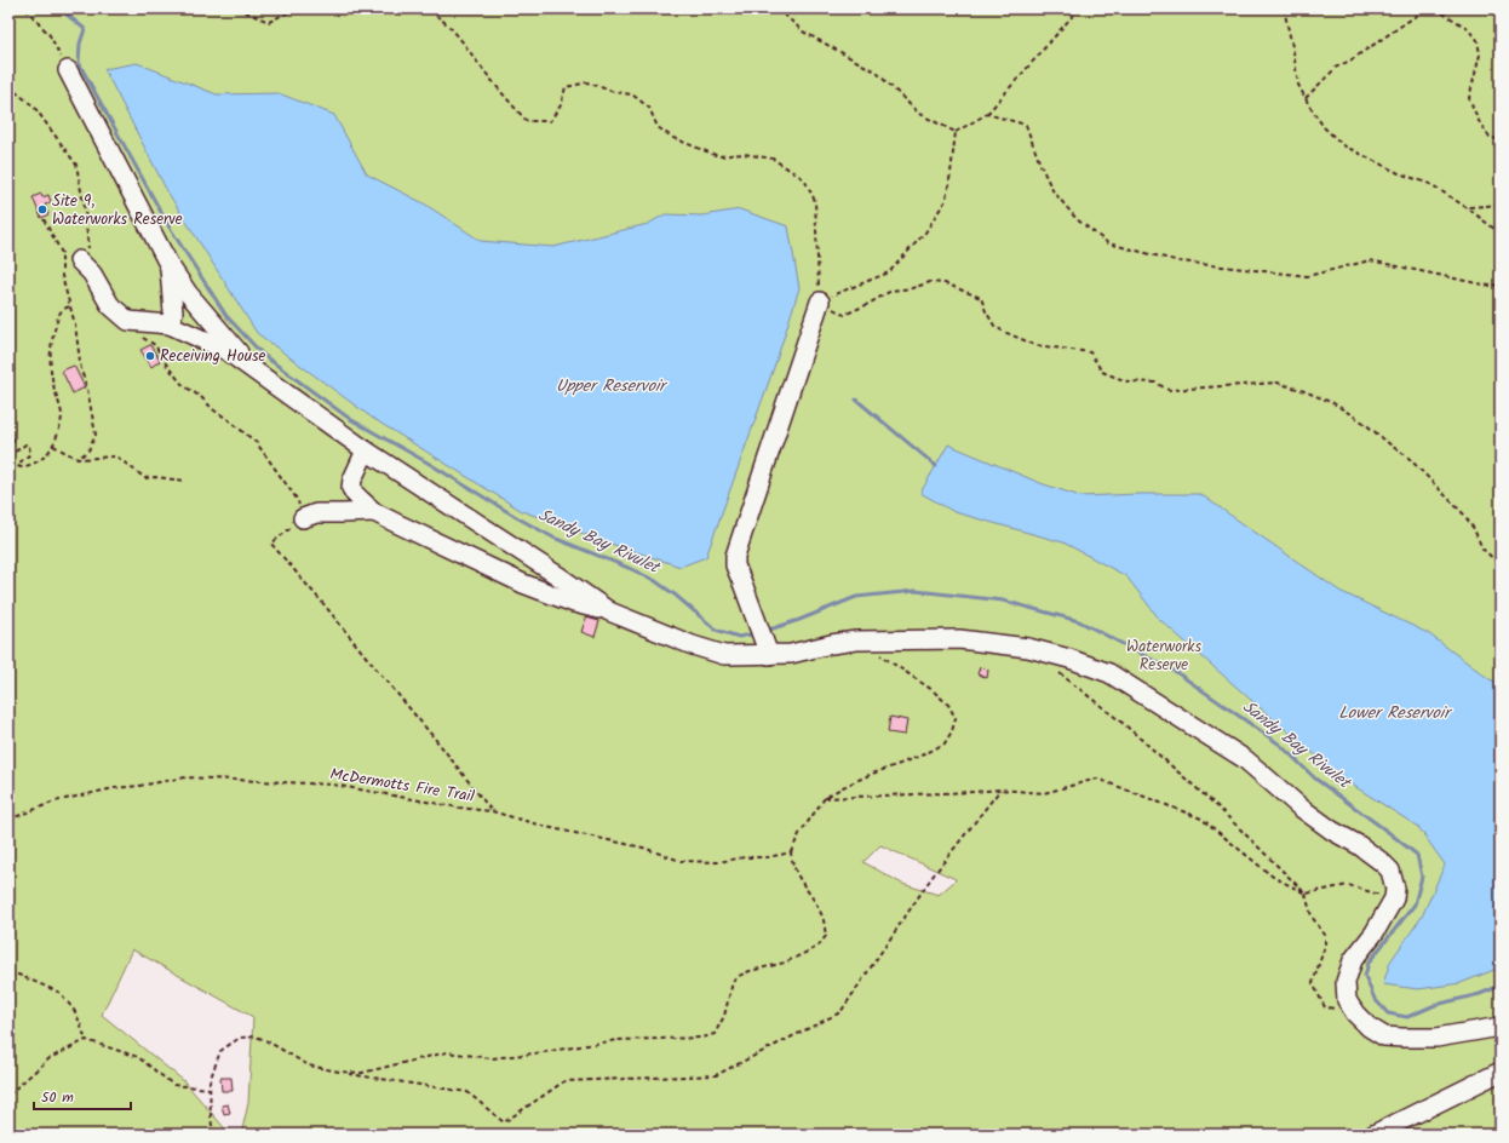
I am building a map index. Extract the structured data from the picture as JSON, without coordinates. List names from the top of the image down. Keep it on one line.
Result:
{"streets":{"path":["McDermotts Fire Trail"]},"water":["Upper Reservoir","Sandy Bay Rivulet","Lower Reservoir"],"parks":["Waterworks Reserve"],"places":["Site 9, Waterworks Reserve","Receiving House"],"scale_bar":"50 m"}
